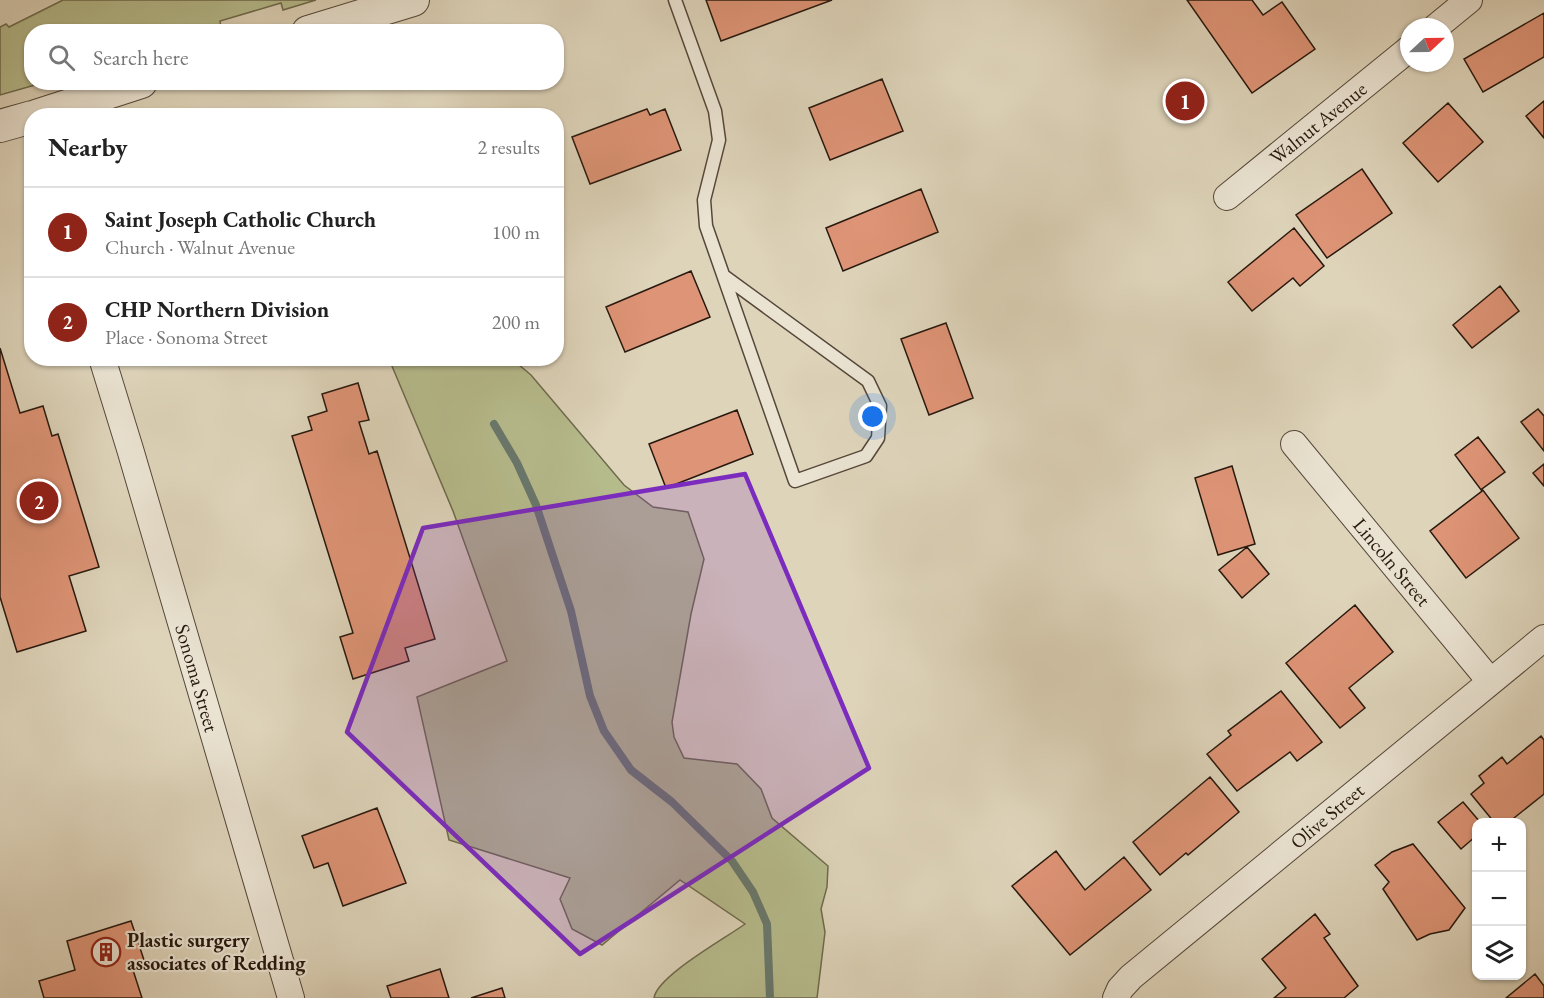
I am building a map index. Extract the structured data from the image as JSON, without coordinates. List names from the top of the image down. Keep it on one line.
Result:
{"streets":{"street":["Walnut Avenue","Lincoln Street","Sonoma Street","Olive Street"]},"crossings":[["Lincoln Street","Olive Street"]],"places":{"building":["Plastic surgery associates of Redding"]},"north":"right","page":{"search":"Search here","pins":["1","2"],"heading":["Nearby","2 results"],"list":[{"mark":"1","name":"Saint Joseph Catholic Church","note":"Church · Walnut Avenue","value":"100 m"},{"mark":"2","name":"CHP Northern Division","note":"Place · Sonoma Street","value":"200 m"}],"map_buttons":["+","−"]}}
